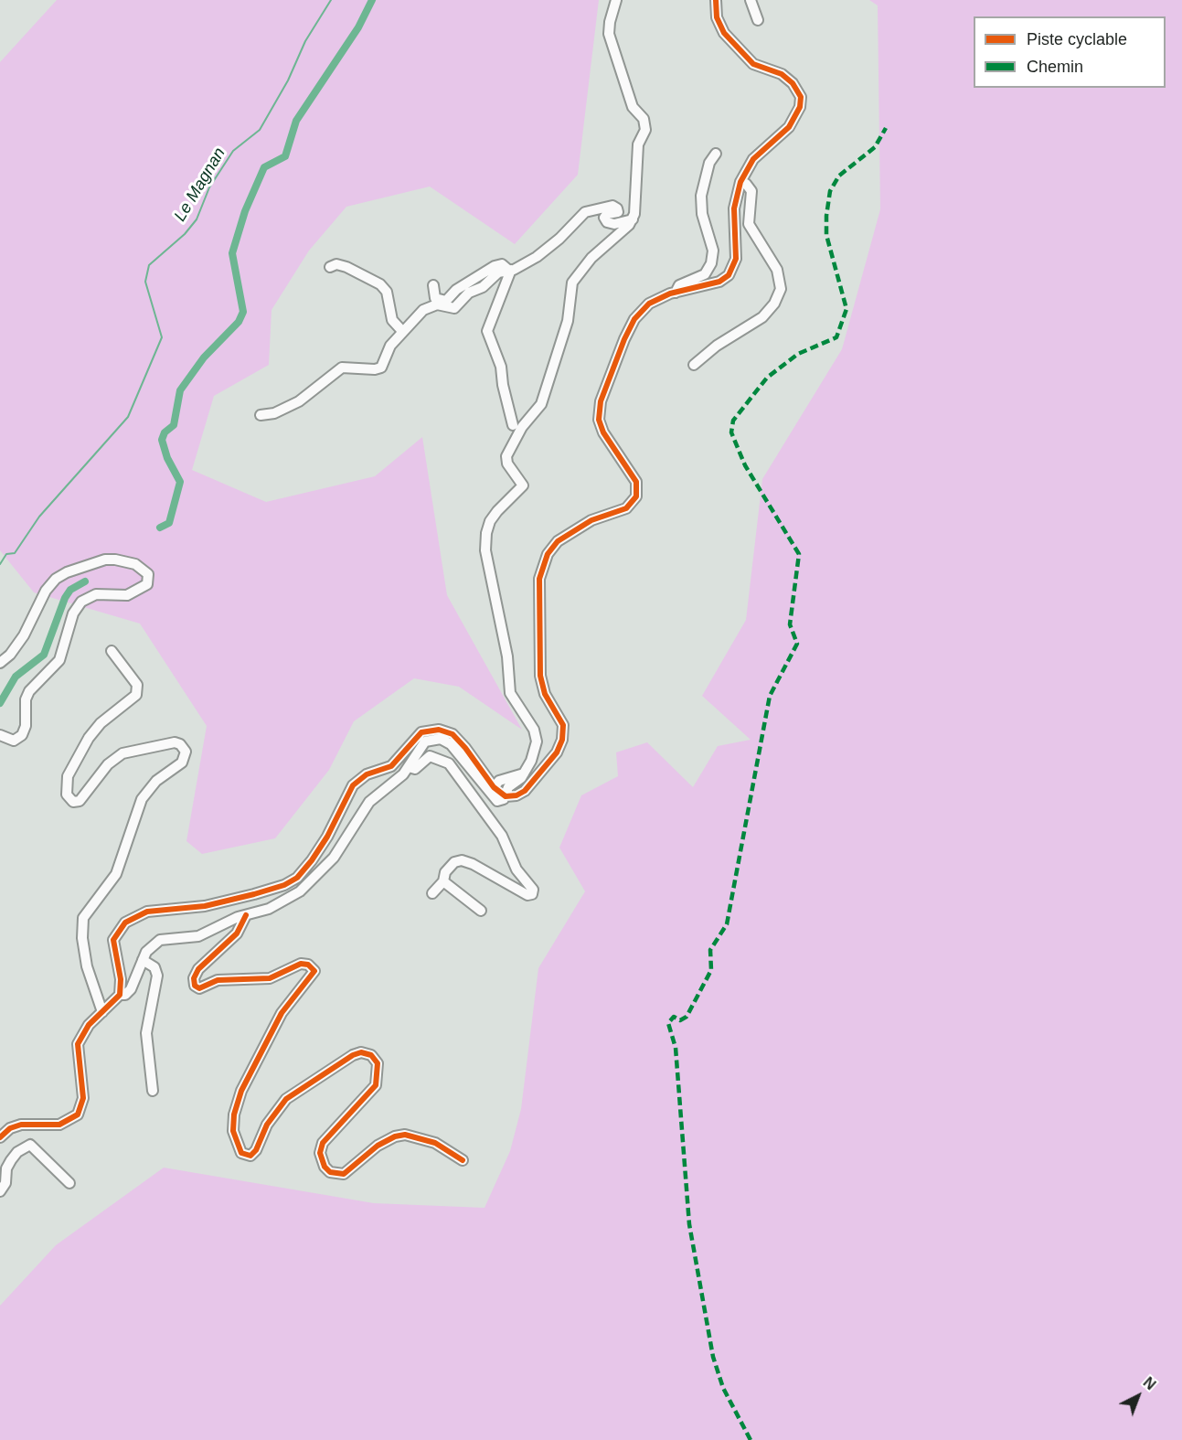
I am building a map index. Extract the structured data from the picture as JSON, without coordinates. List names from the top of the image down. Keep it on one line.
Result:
{"water":["Le Magnan"],"legend":["Piste cyclable","Chemin"],"north":"top right"}
